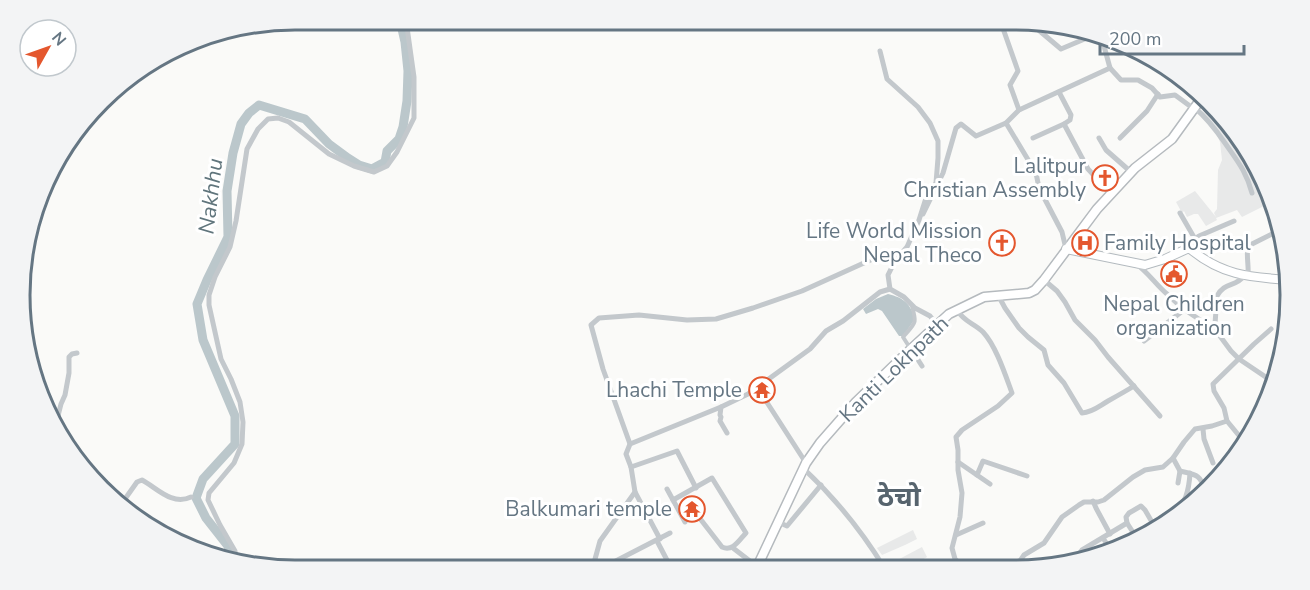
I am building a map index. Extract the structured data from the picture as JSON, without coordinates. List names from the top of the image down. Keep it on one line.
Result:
{"streets":{"main road":["Kanti Lokhpath"]},"districts":["ठेचो"],"water":["Nakhhu"],"places":{"church":["Lalitpur Christian Assembly","Life World Mission Nepal Theco"],"hospital":["Family Hospital"],"public building":["Nepal Children organization"],"temple":["Lhachi Temple","Balkumari temple"]},"scale_bar":"200 m","north":"top right"}
